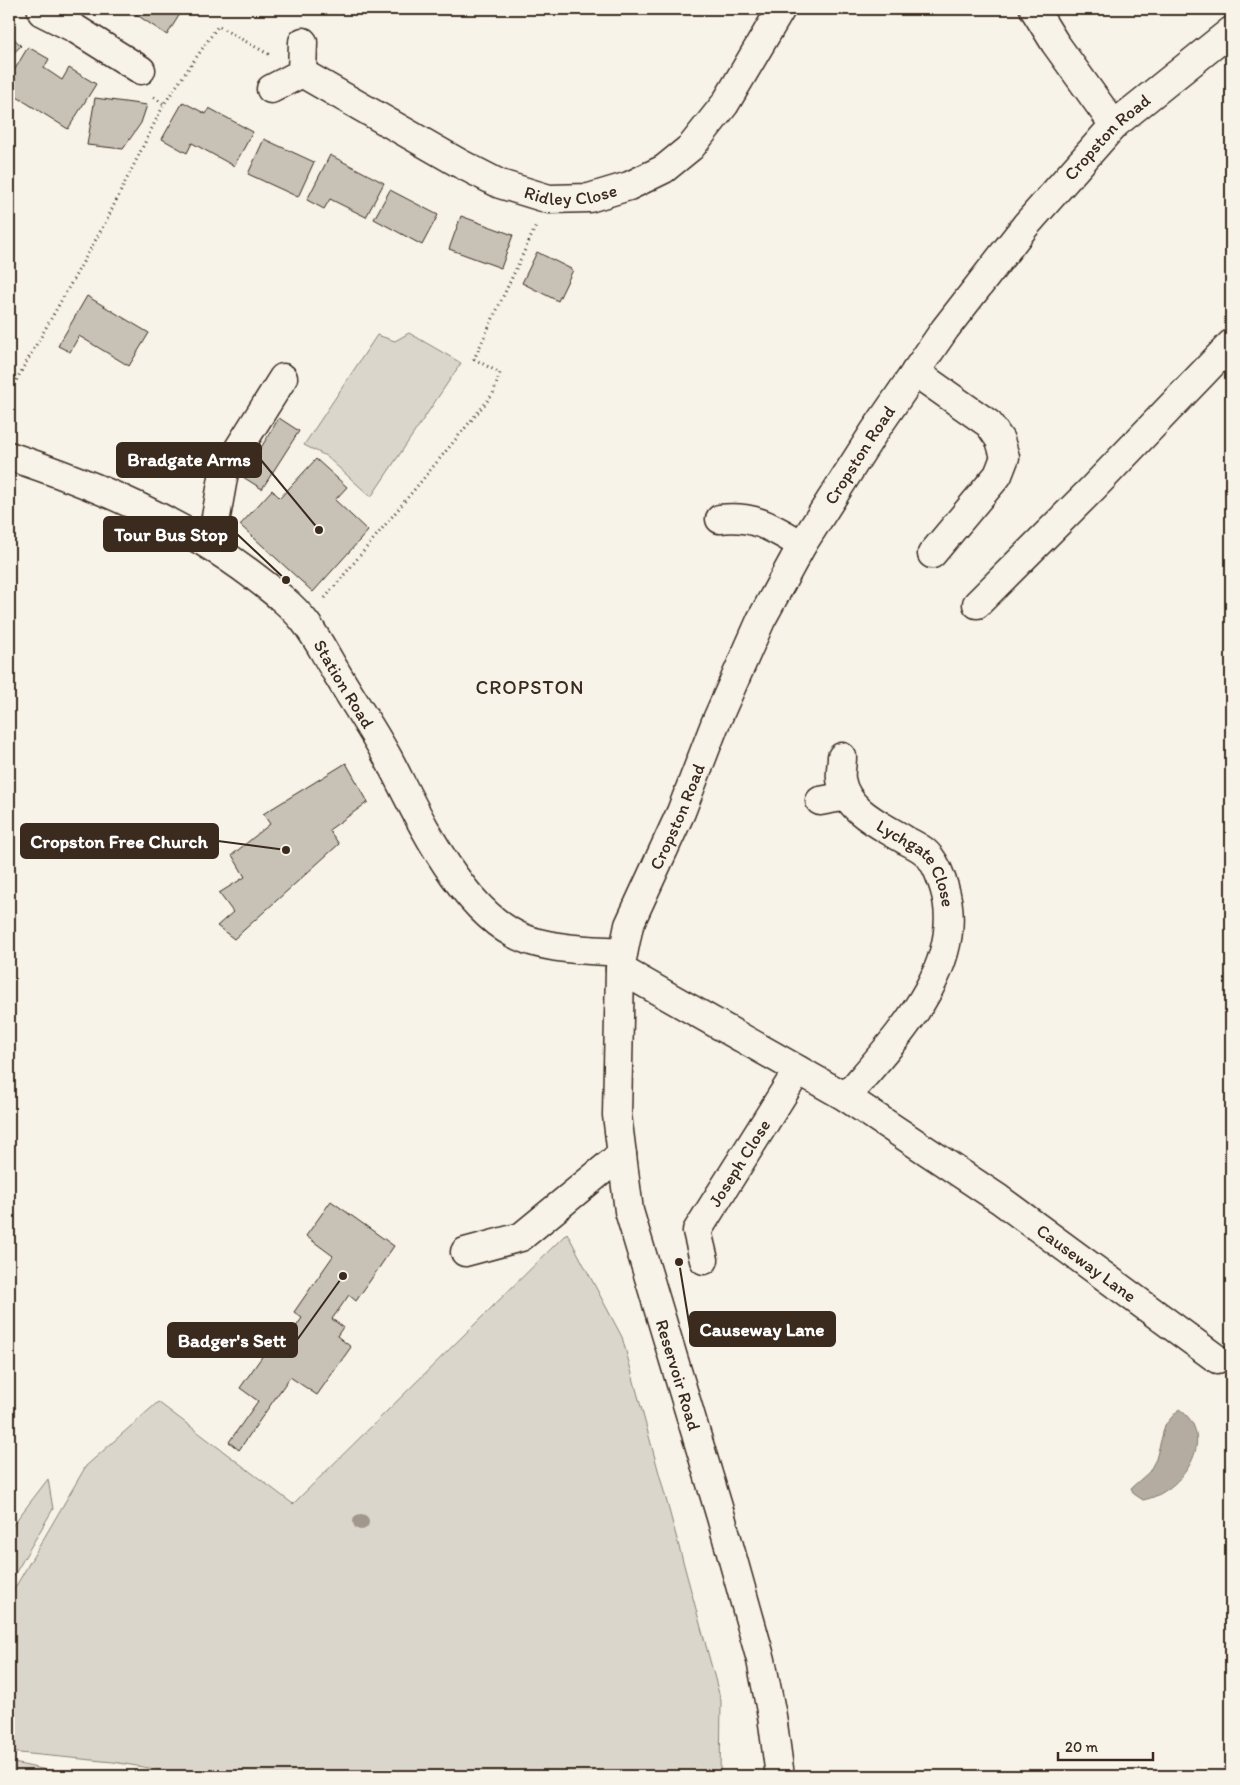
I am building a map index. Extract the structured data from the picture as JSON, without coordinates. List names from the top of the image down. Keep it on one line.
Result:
{"streets":{"street":["Cropston Road","Ridley Close","Station Road","Lychgate Close","Joseph Close","Causeway Lane","Reservoir Road"]},"crossings":[["Cropston Road","Station Road"],["Cropston Road","Causeway Lane"],["Cropston Road","Reservoir Road"],["Station Road","Causeway Lane"],["Station Road","Reservoir Road"],["Lychgate Close","Causeway Lane"],["Joseph Close","Causeway Lane"],["Causeway Lane","Reservoir Road"]],"districts":["CROPSTON"],"places":["Bradgate Arms","Tour Bus Stop","Cropston Free Church","Causeway Lane","Badger's Sett"],"scale_bar":"20 m"}
